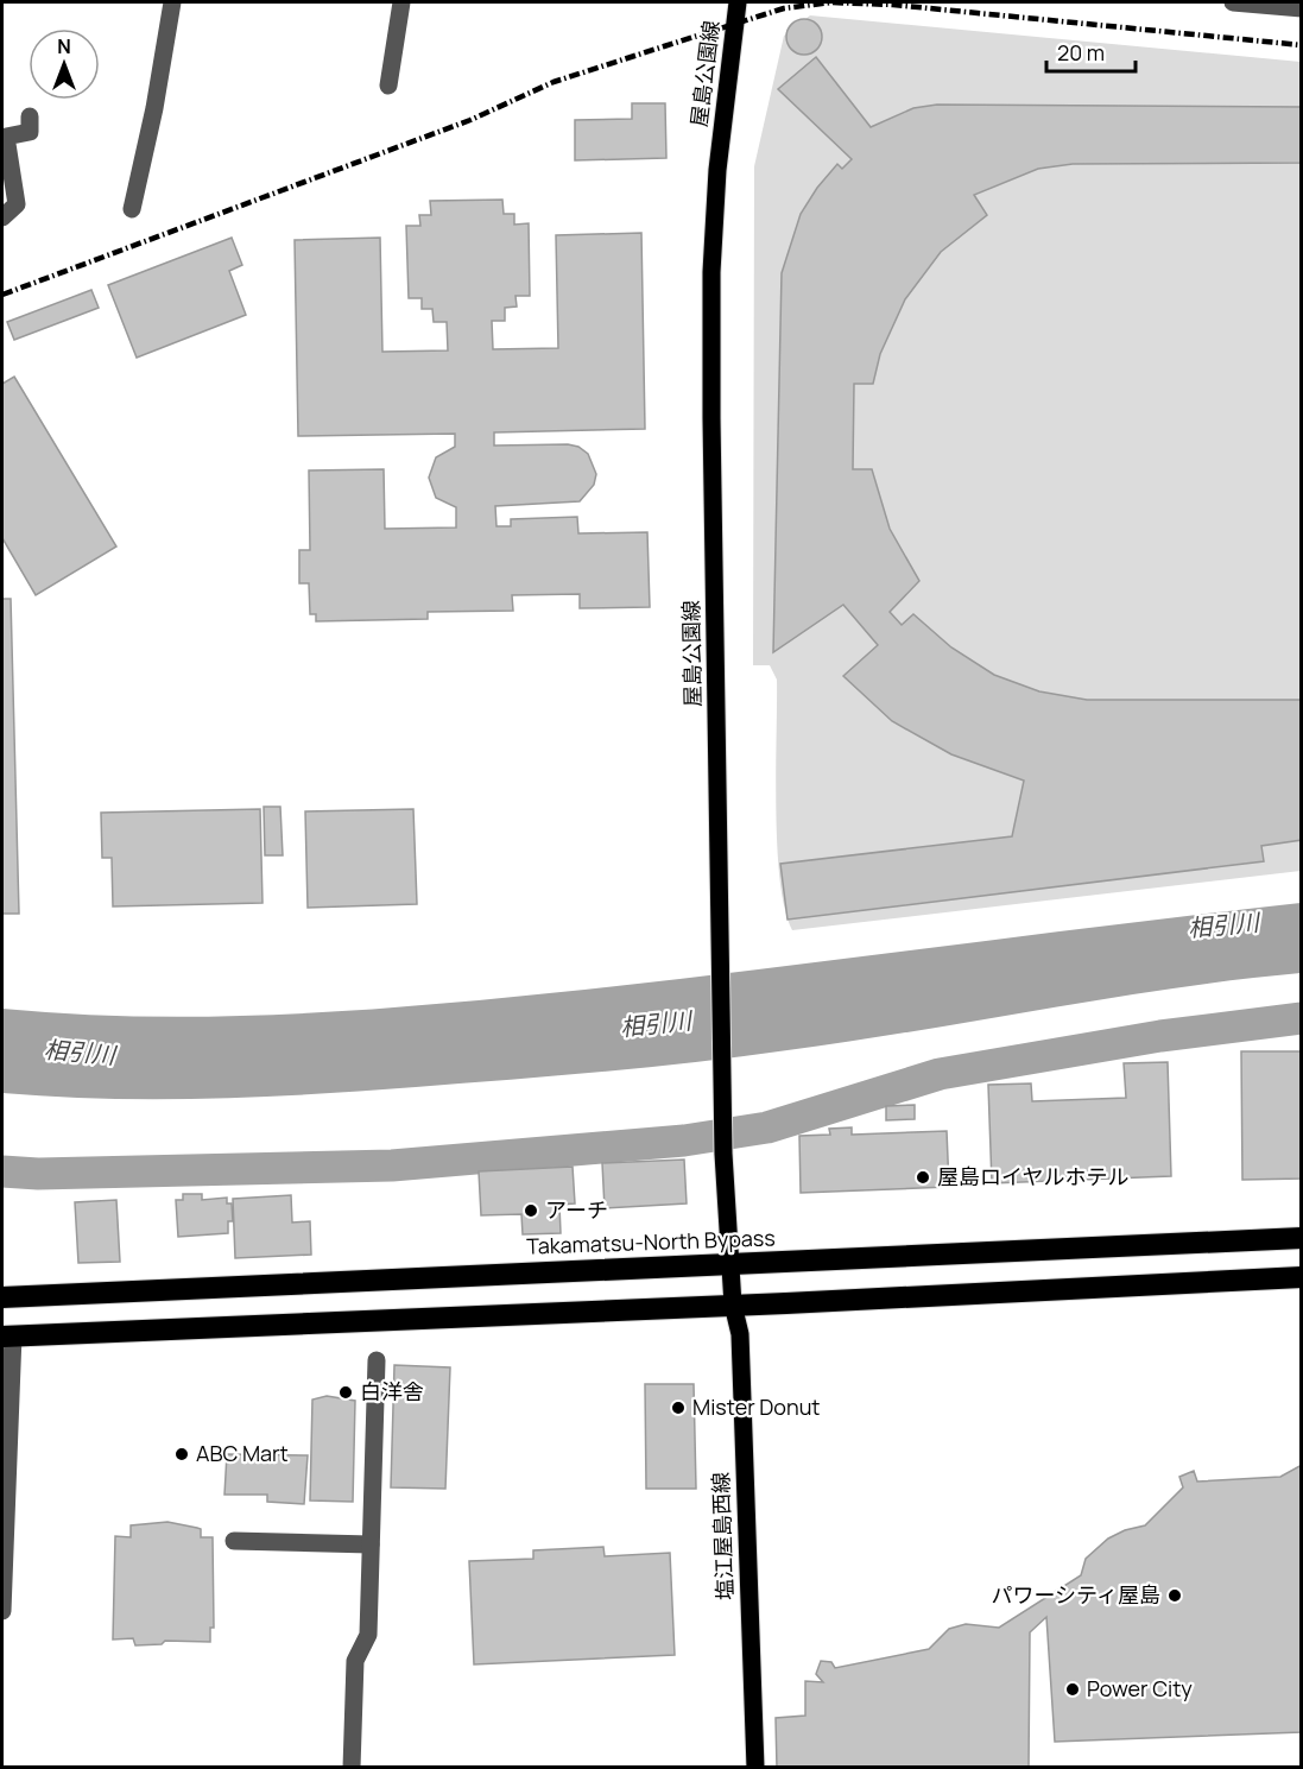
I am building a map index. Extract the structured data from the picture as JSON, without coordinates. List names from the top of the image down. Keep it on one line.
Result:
{"streets":{"highway":["Takamatsu-North Bypass"],"main road":["屋島公園線","塩江屋島西線"]},"crossings":[["屋島公園線","Takamatsu-North Bypass"],["屋島公園線","塩江屋島西線"]],"water":["相引川"],"places":["屋島ロイヤルホテル","アーチ","白洋舎","Mister Donut","ABC Mart","パワーシティ屋島","Power City"],"scale_bar":"20 m","north":"top"}
